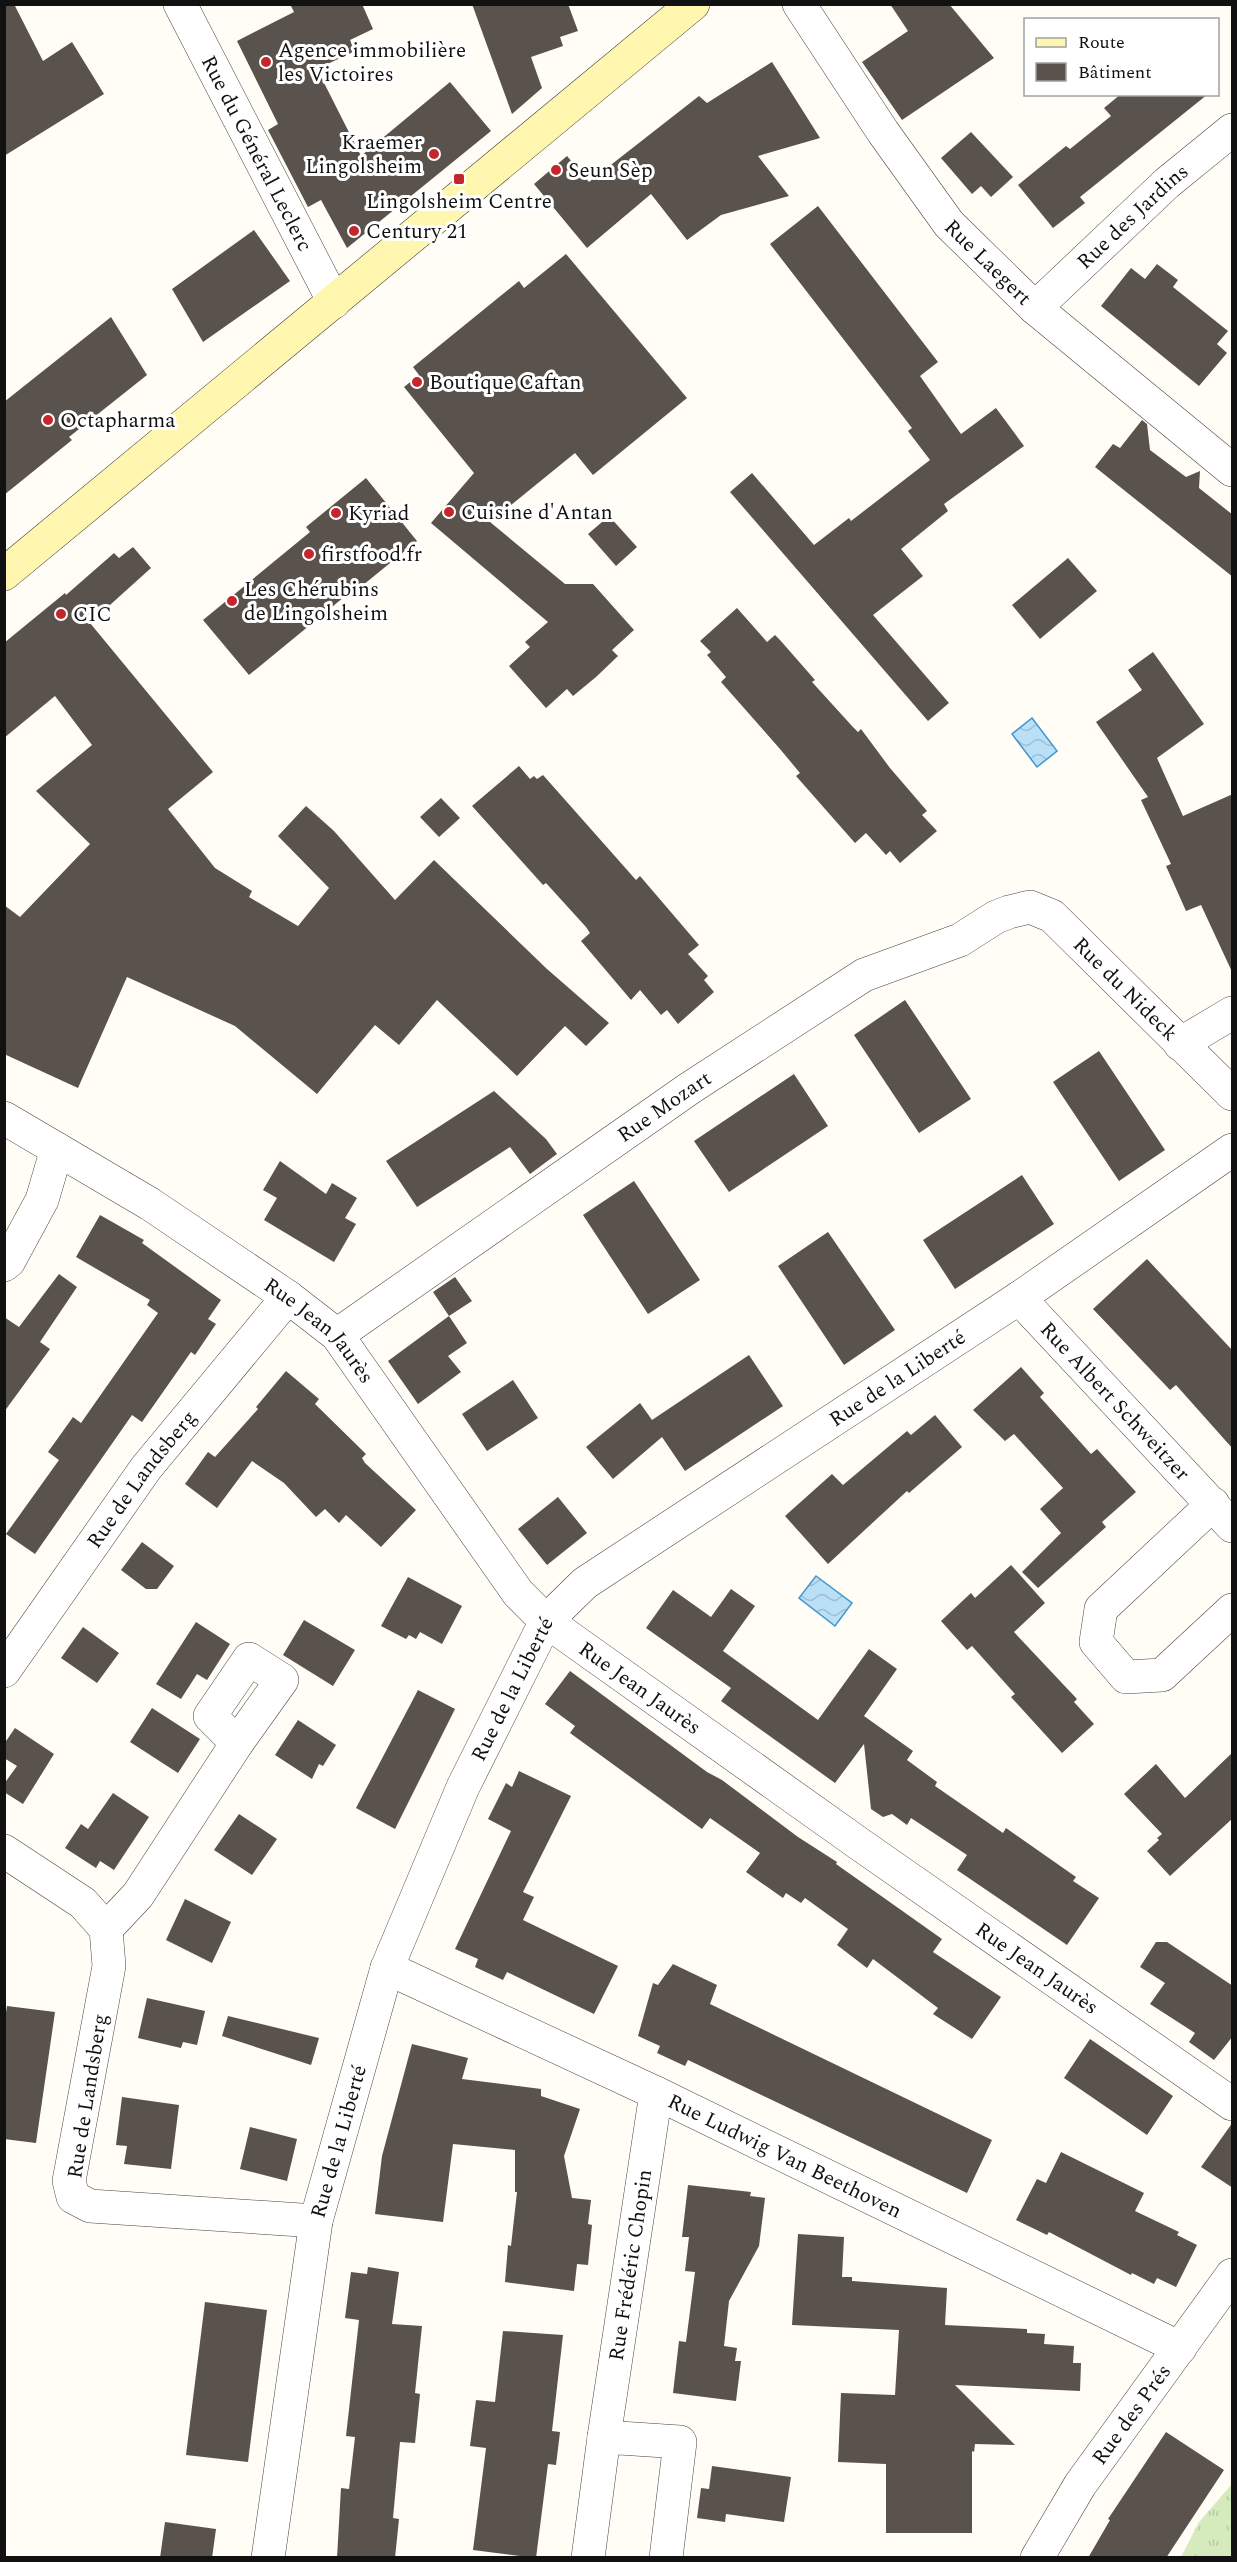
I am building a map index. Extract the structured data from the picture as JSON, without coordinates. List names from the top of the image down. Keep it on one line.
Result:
{"streets":{"street":["Rue du Général Leclerc","Rue des Jardins","Rue Laegert","Rue du Nideck","Rue Mozart","Rue Jean Jaurès","Rue de la Liberté","Rue Albert Schweitzer","Rue de Landsberg","Rue Ludwig Van Beethoven","Rue Frédéric Chopin","Rue des Prés"]},"crossings":[["Rue des Jardins","Rue Laegert"],["Rue du Nideck","Rue Mozart"],["Rue Mozart","Rue Jean Jaurès"],["Rue Jean Jaurès","Rue de la Liberté"],["Rue Jean Jaurès","Rue de Landsberg"],["Rue de la Liberté","Rue Albert Schweitzer"],["Rue de la Liberté","Rue de Landsberg"],["Rue de la Liberté","Rue Ludwig Van Beethoven"],["Rue Ludwig Van Beethoven","Rue Frédéric Chopin"],["Rue Ludwig Van Beethoven","Rue des Prés"]],"places":{"other":["Agence immobilière les Victoires","Kraemer Lingolsheim","Seun Sèp","Century 21","Boutique Caftan","Octapharma","Cuisine d'Antan","Kyriad","firstfood.fr","Les Chérubins de Lingolsheim","CIC"],"transit":["Lingolsheim Centre"]},"legend":["Route","Bâtiment"]}
